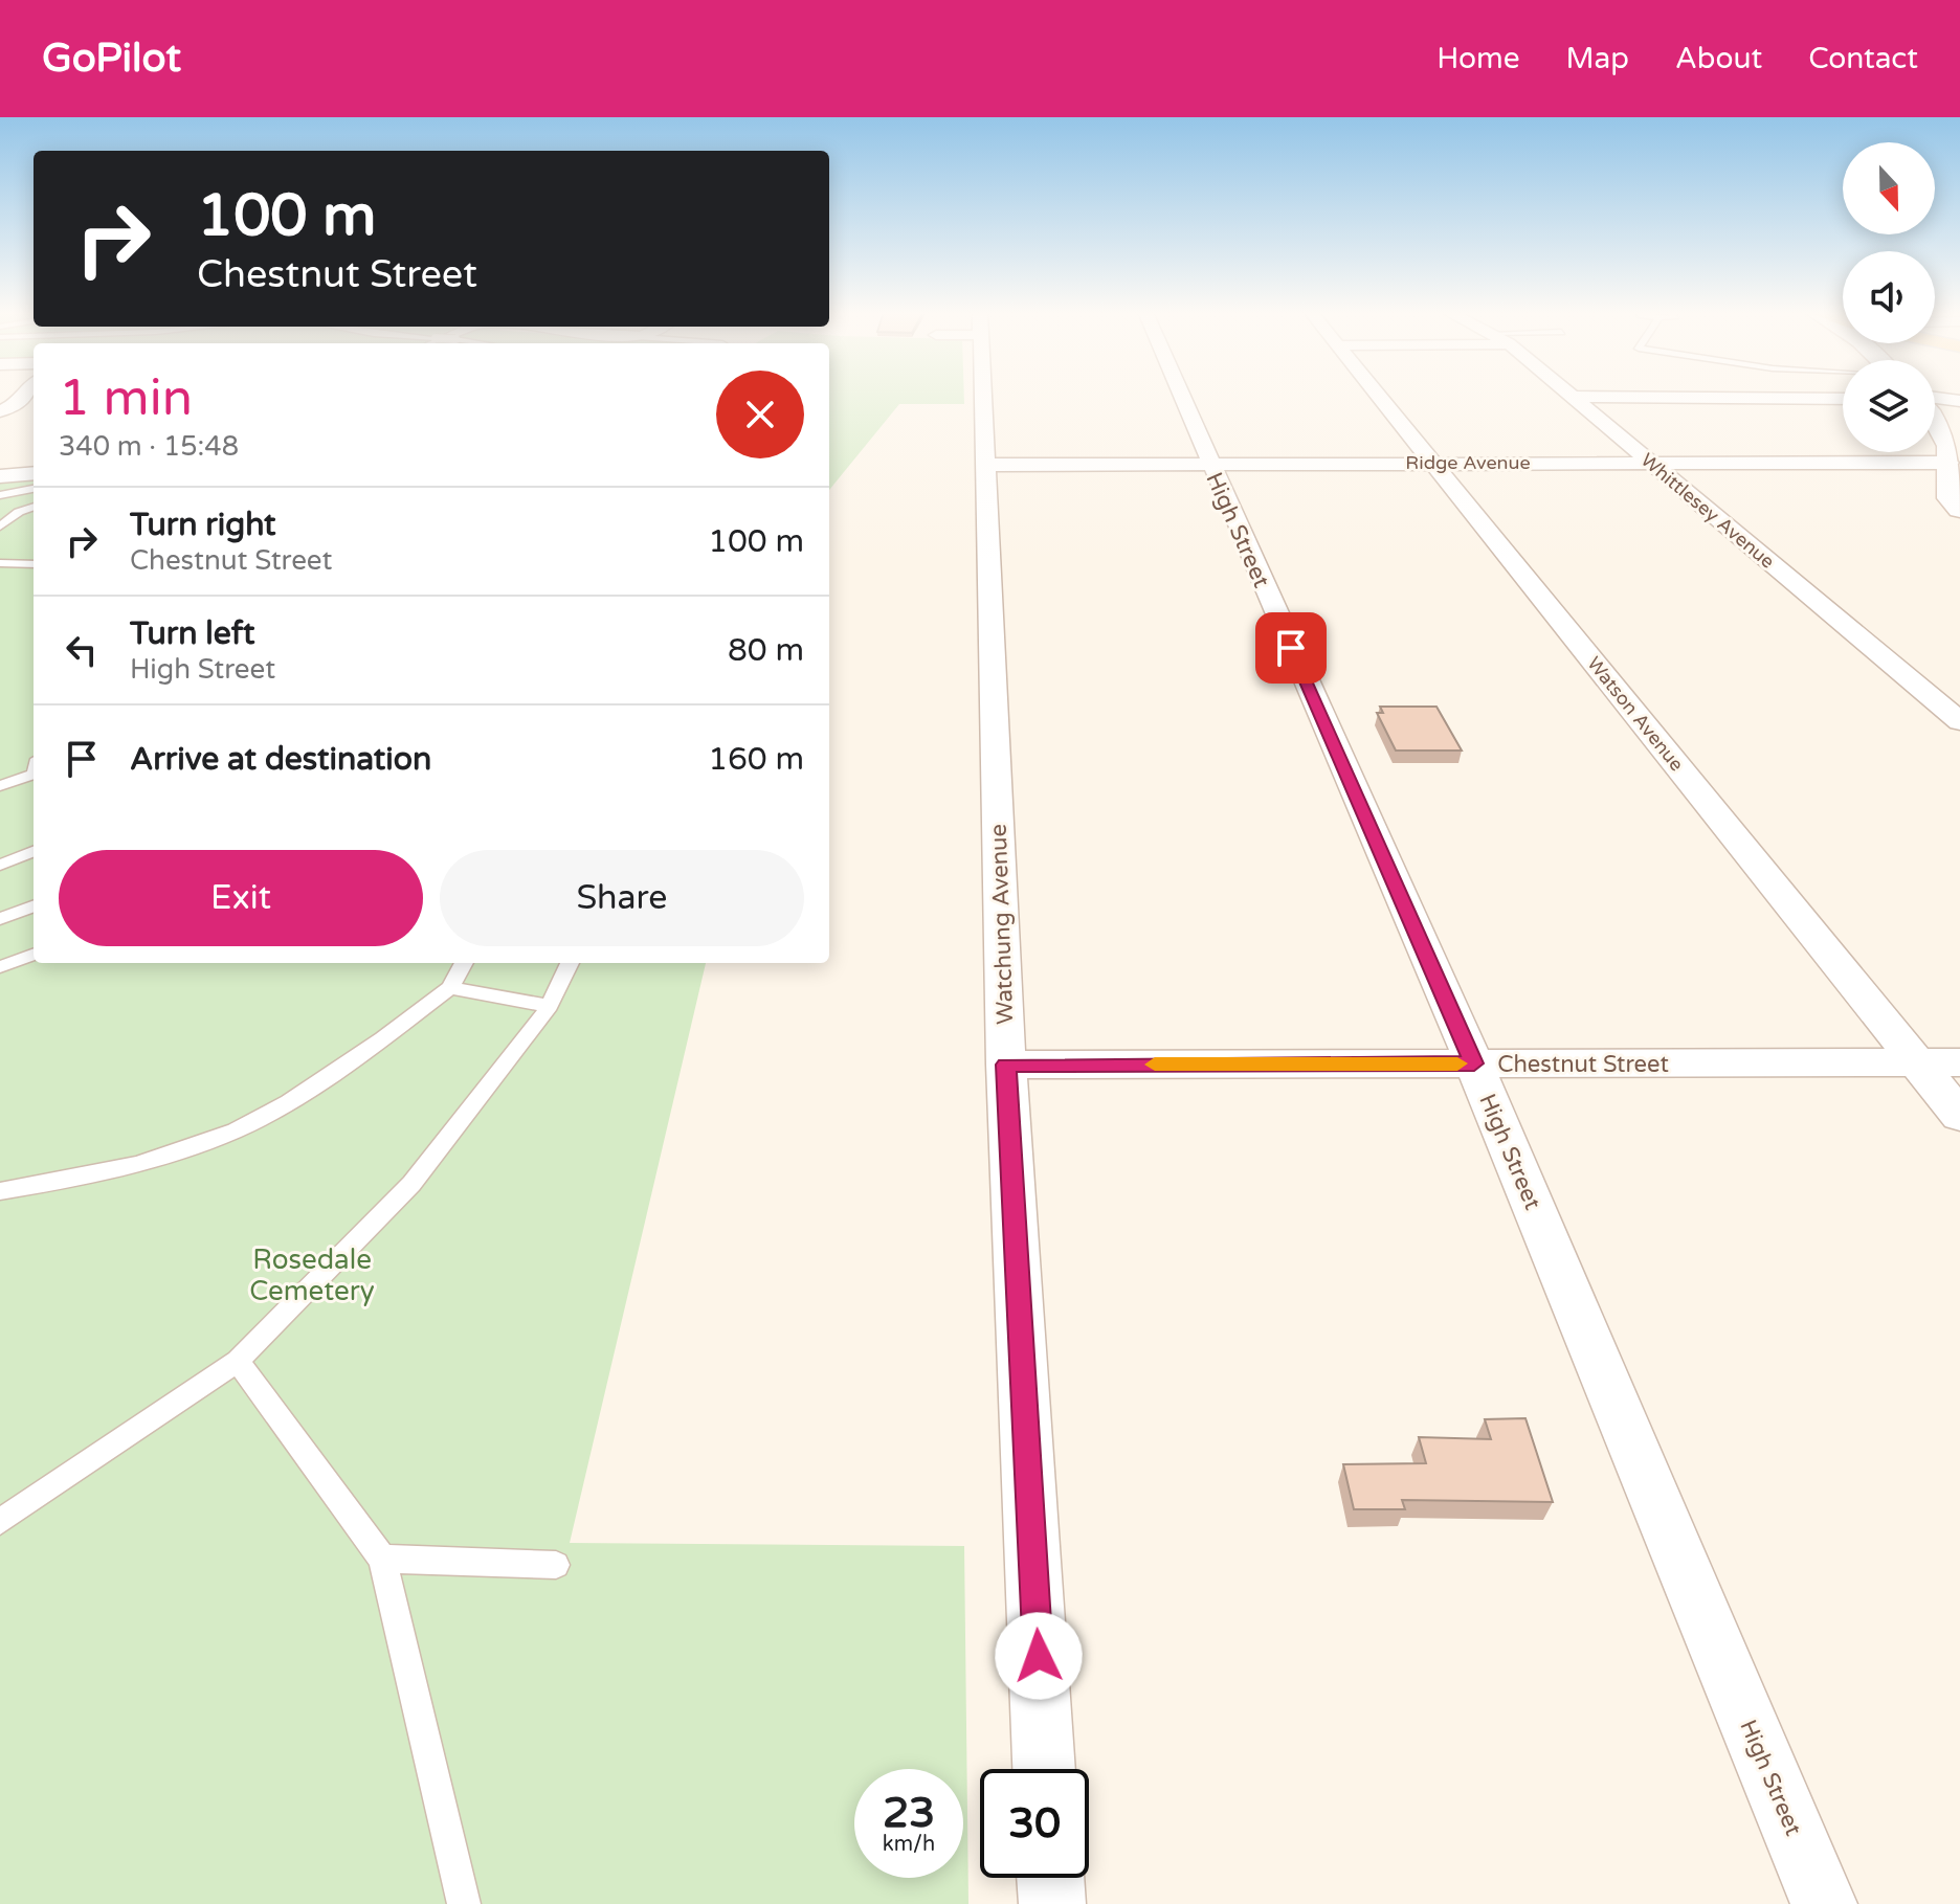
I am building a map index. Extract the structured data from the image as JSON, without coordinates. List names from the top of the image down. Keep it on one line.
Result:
{"streets":{"street":["Ridge Avenue","Whittlesey Avenue","High Street","Watson Avenue","Watchung Avenue","Chestnut Street"]},"crossings":[["Ridge Avenue","Whittlesey Avenue"],["Ridge Avenue","High Street"],["Ridge Avenue","Watson Avenue"],["Ridge Avenue","Watchung Avenue"],["High Street","Chestnut Street"],["Watson Avenue","Chestnut Street"],["Watchung Avenue","Chestnut Street"]],"parks":["Rosedale Cemetery"],"north":"bottom","page":{"header":"GoPilot","nav":["Home","Map","About","Contact"],"turn":["100 m","Chestnut Street"],"heading":["1 min","340 m · 15:48"],"list":[{"name":"Turn right","note":"Chestnut Street","value":"100 m"},{"name":"Turn left","note":"High Street","value":"80 m"},{"name":"Arrive at destination","value":"160 m"}],"buttons":["Exit","Share"],"speed":"23 km/h","limit":"30"}}
